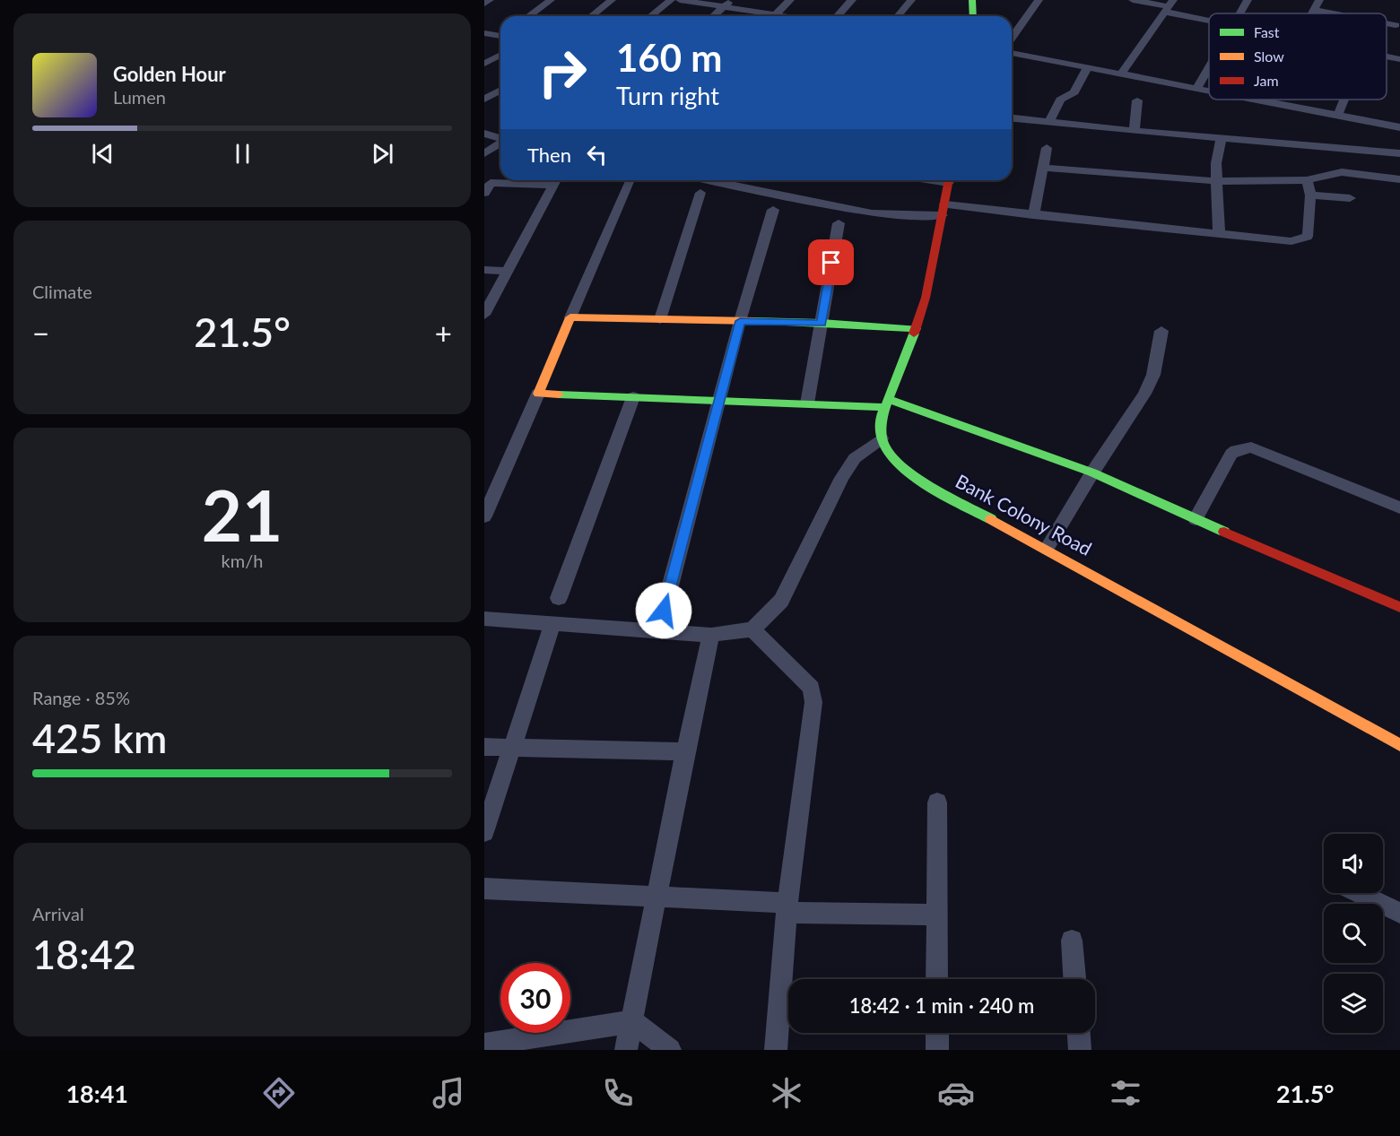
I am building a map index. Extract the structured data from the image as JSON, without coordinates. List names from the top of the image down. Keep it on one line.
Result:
{"streets":{"street":["Bank Colony Road"]},"legend":["Fast","Slow","Jam"],"page":{"turn":["160 m","Turn right"],"song":["Golden Hour","Lumen"],"then":"Then","tile":["Climate",["21","km/h"],["Range · 85%","425 km"],["Arrival","18:42"]],"heat":["−","21.5°","+"],"limit":"30","trip":"18:42 · 1 min · 240 m","tabs":["18:41","21.5°"]}}
